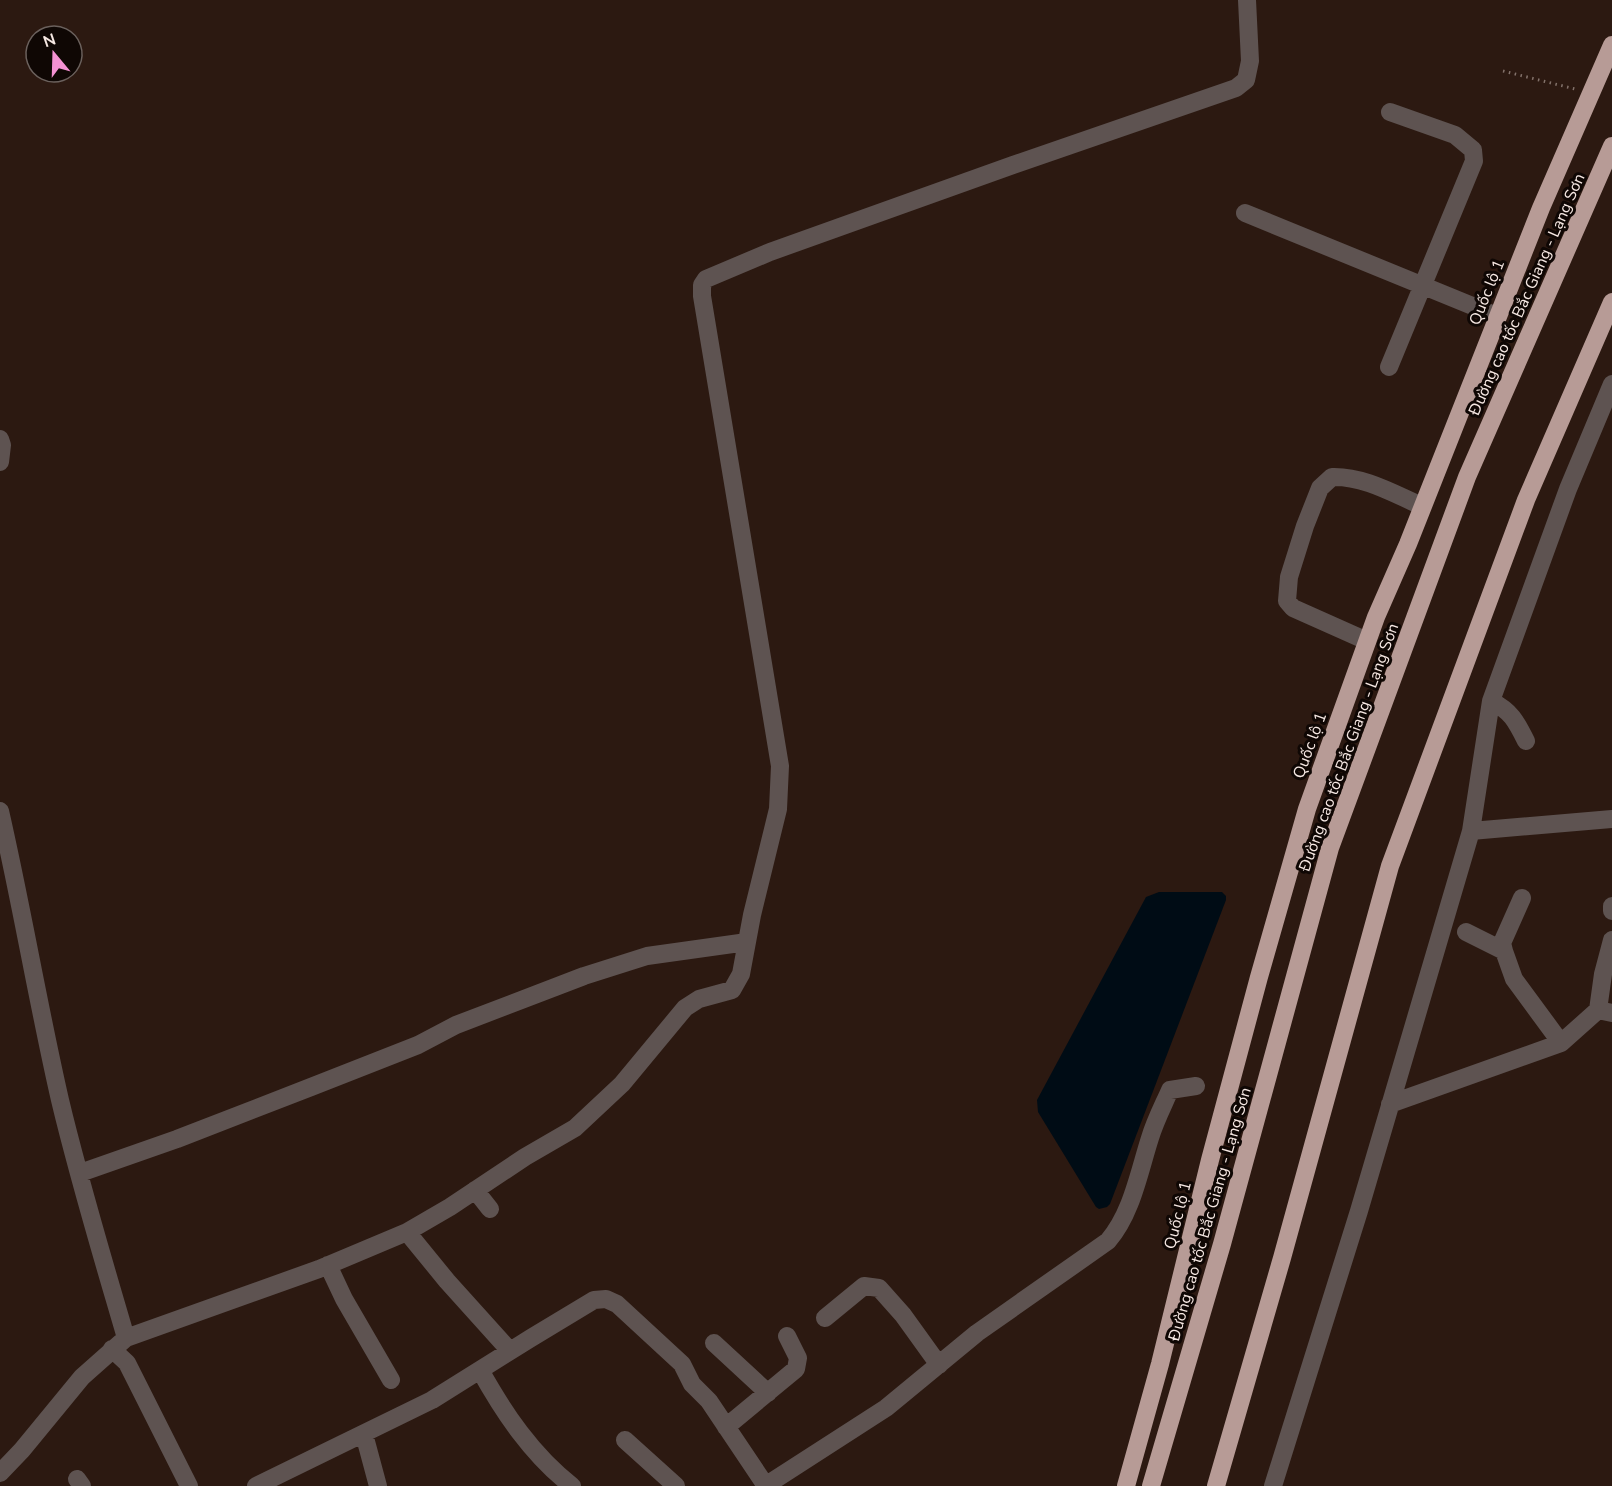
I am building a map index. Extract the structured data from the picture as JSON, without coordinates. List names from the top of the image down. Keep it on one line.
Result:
{"streets":{"highway":["Quốc lộ 1","Đường cao tốc Bắc Giang - Lạng Sơn"]},"north":"top"}
